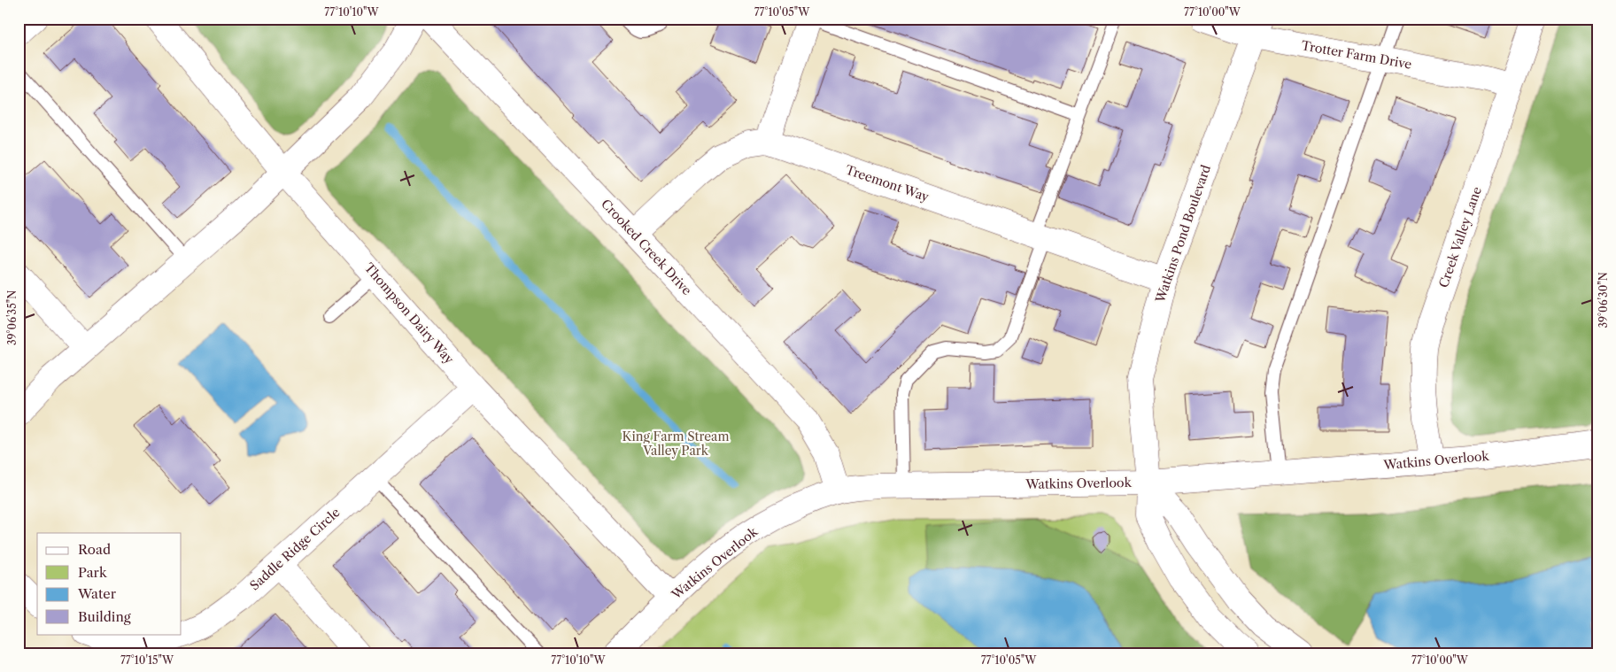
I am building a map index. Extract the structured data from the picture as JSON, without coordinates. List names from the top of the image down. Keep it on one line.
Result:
{"streets":{"street":["Trotter Farm Drive","Treemont Way","Watkins Pond Boulevard","Creek Valley Lane","Crooked Creek Drive","Thompson Dairy Way","Watkins Overlook","Saddle Ridge Circle"]},"crossings":[["Trotter Farm Drive","Watkins Pond Boulevard"],["Trotter Farm Drive","Creek Valley Lane"],["Treemont Way","Watkins Pond Boulevard"],["Treemont Way","Crooked Creek Drive"],["Watkins Pond Boulevard","Watkins Overlook"],["Creek Valley Lane","Watkins Overlook"],["Crooked Creek Drive","Watkins Overlook"],["Thompson Dairy Way","Watkins Overlook"],["Thompson Dairy Way","Saddle Ridge Circle"]],"parks":["King Farm Stream Valley Park"],"legend":["Road","Park","Water","Building"],"coordinates":["77°10'10\"W","77°10'05\"W","77°10'00\"W","39°06'30\"N","39°06'35\"N","77°10'15\"W"]}
